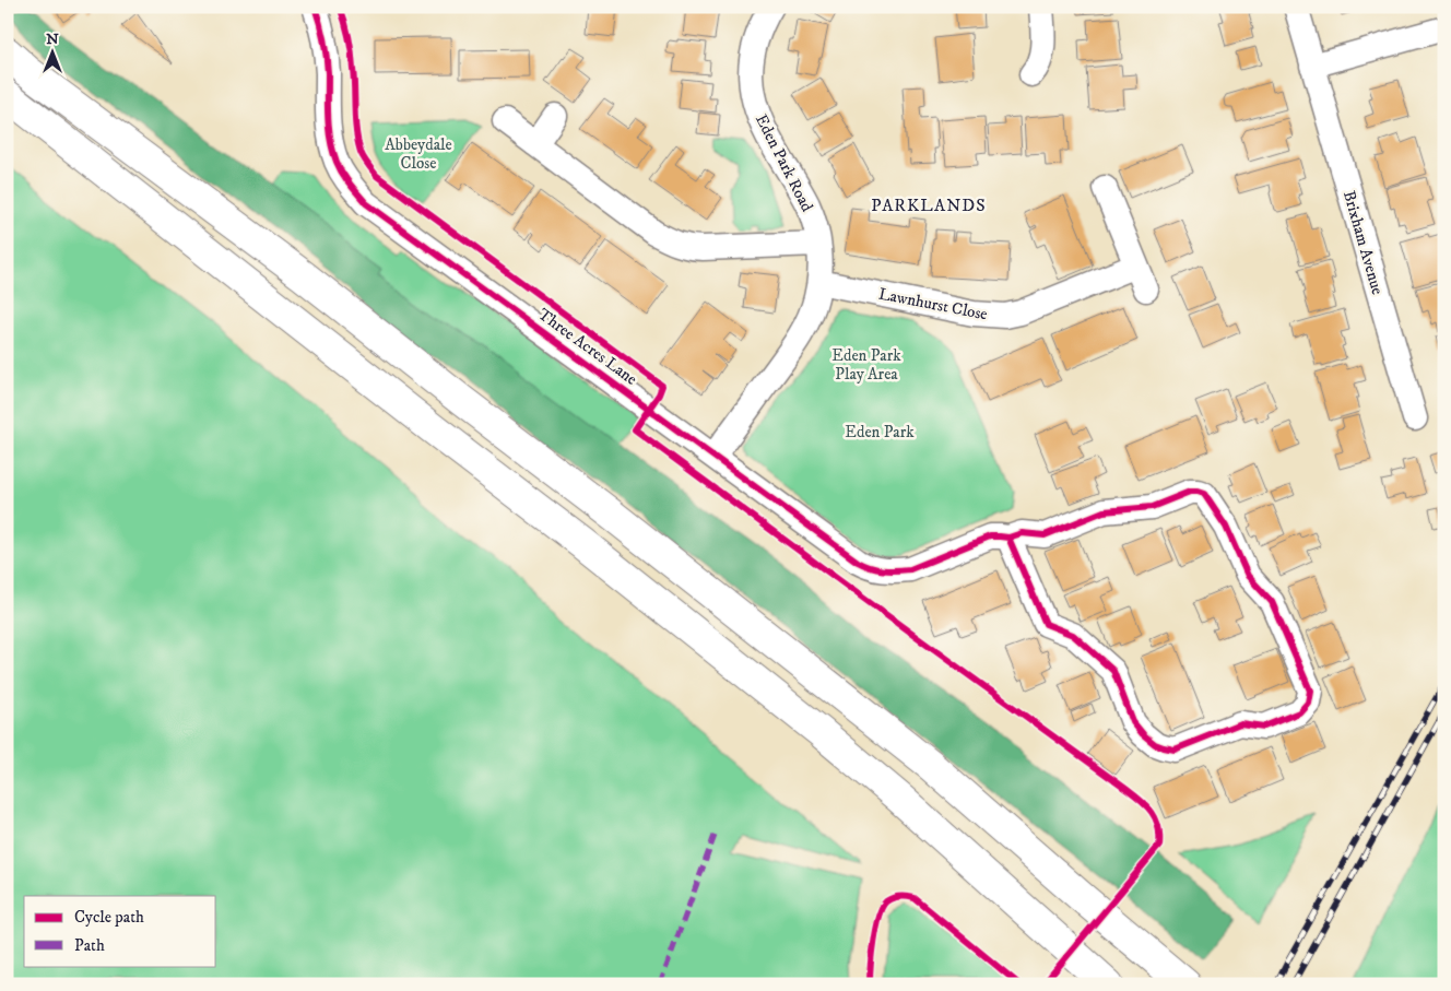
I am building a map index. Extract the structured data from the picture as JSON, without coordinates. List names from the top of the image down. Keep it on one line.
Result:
{"streets":{"street":["Eden Park Road","Brixham Avenue","Lawnhurst Close","Three Acres Lane"]},"crossings":[["Eden Park Road","Lawnhurst Close"],["Eden Park Road","Three Acres Lane"]],"districts":["PARKLANDS"],"parks":["Abbeydale Close","Eden Park Play Area","Eden Park"],"legend":["Cycle path","Path"],"north":"top"}
